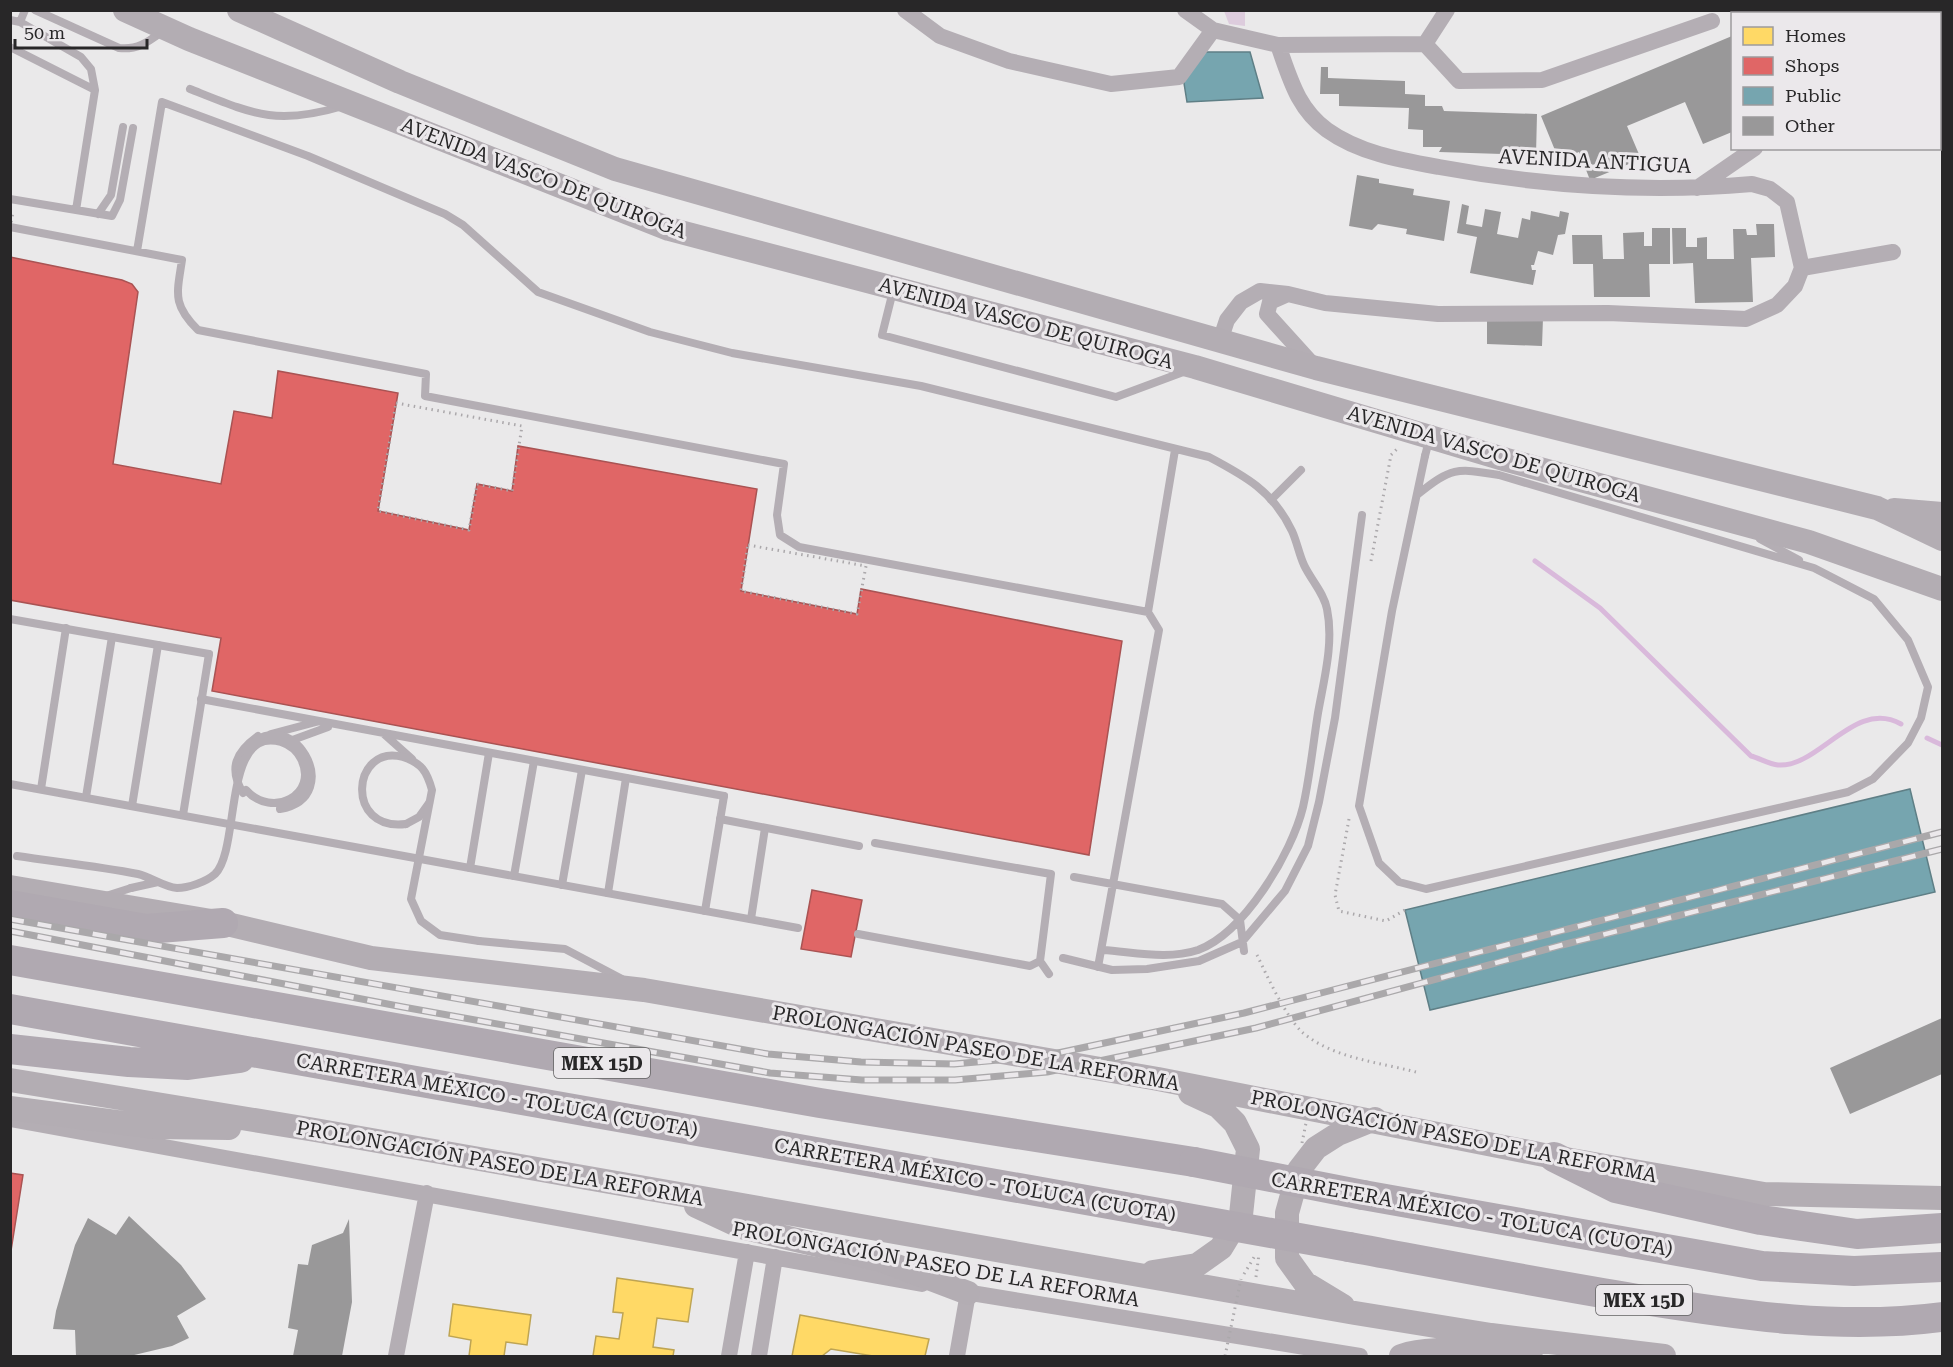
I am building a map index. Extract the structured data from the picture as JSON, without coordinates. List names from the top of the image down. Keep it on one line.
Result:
{"streets":{"highway":["MEX 15D","CARRETERA MÉXICO - TOLUCA (CUOTA)"],"main road":["AVENIDA VASCO DE QUIROGA","PROLONGACIÓN PASEO DE LA REFORMA"],"street":["AVENIDA ANTIGUA"]},"legend":["Homes","Shops","Public","Other"],"scale_bar":"50 m"}
